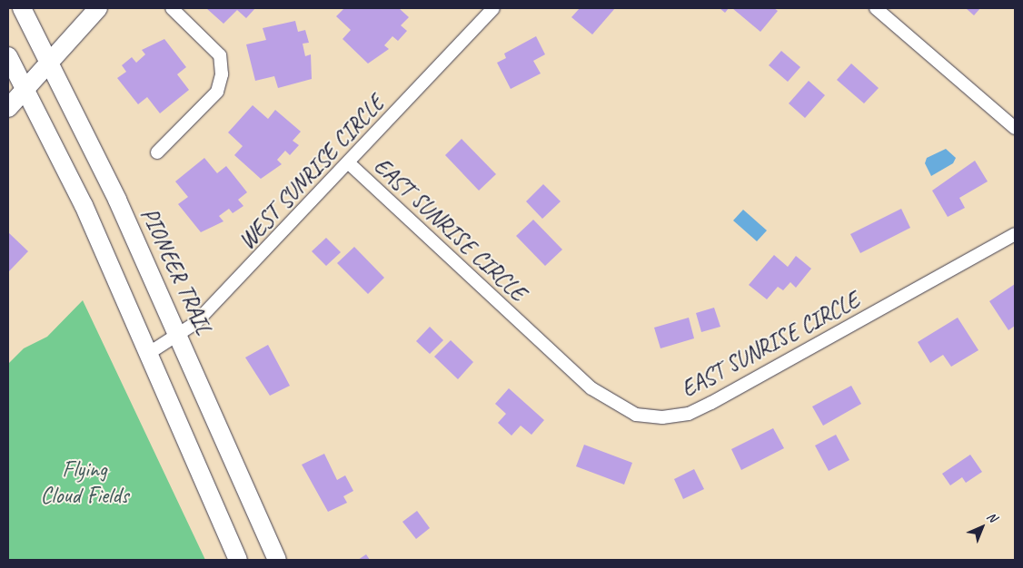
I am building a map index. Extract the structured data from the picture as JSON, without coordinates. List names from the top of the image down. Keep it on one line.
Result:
{"streets":{"main road":["PIONEER TRAIL"],"street":["WEST SUNRISE CIRCLE","EAST SUNRISE CIRCLE"]},"crossings":[["WEST SUNRISE CIRCLE","EAST SUNRISE CIRCLE"],["WEST SUNRISE CIRCLE","PIONEER TRAIL"]],"parks":["Flying Cloud Fields"],"north":"top right"}
